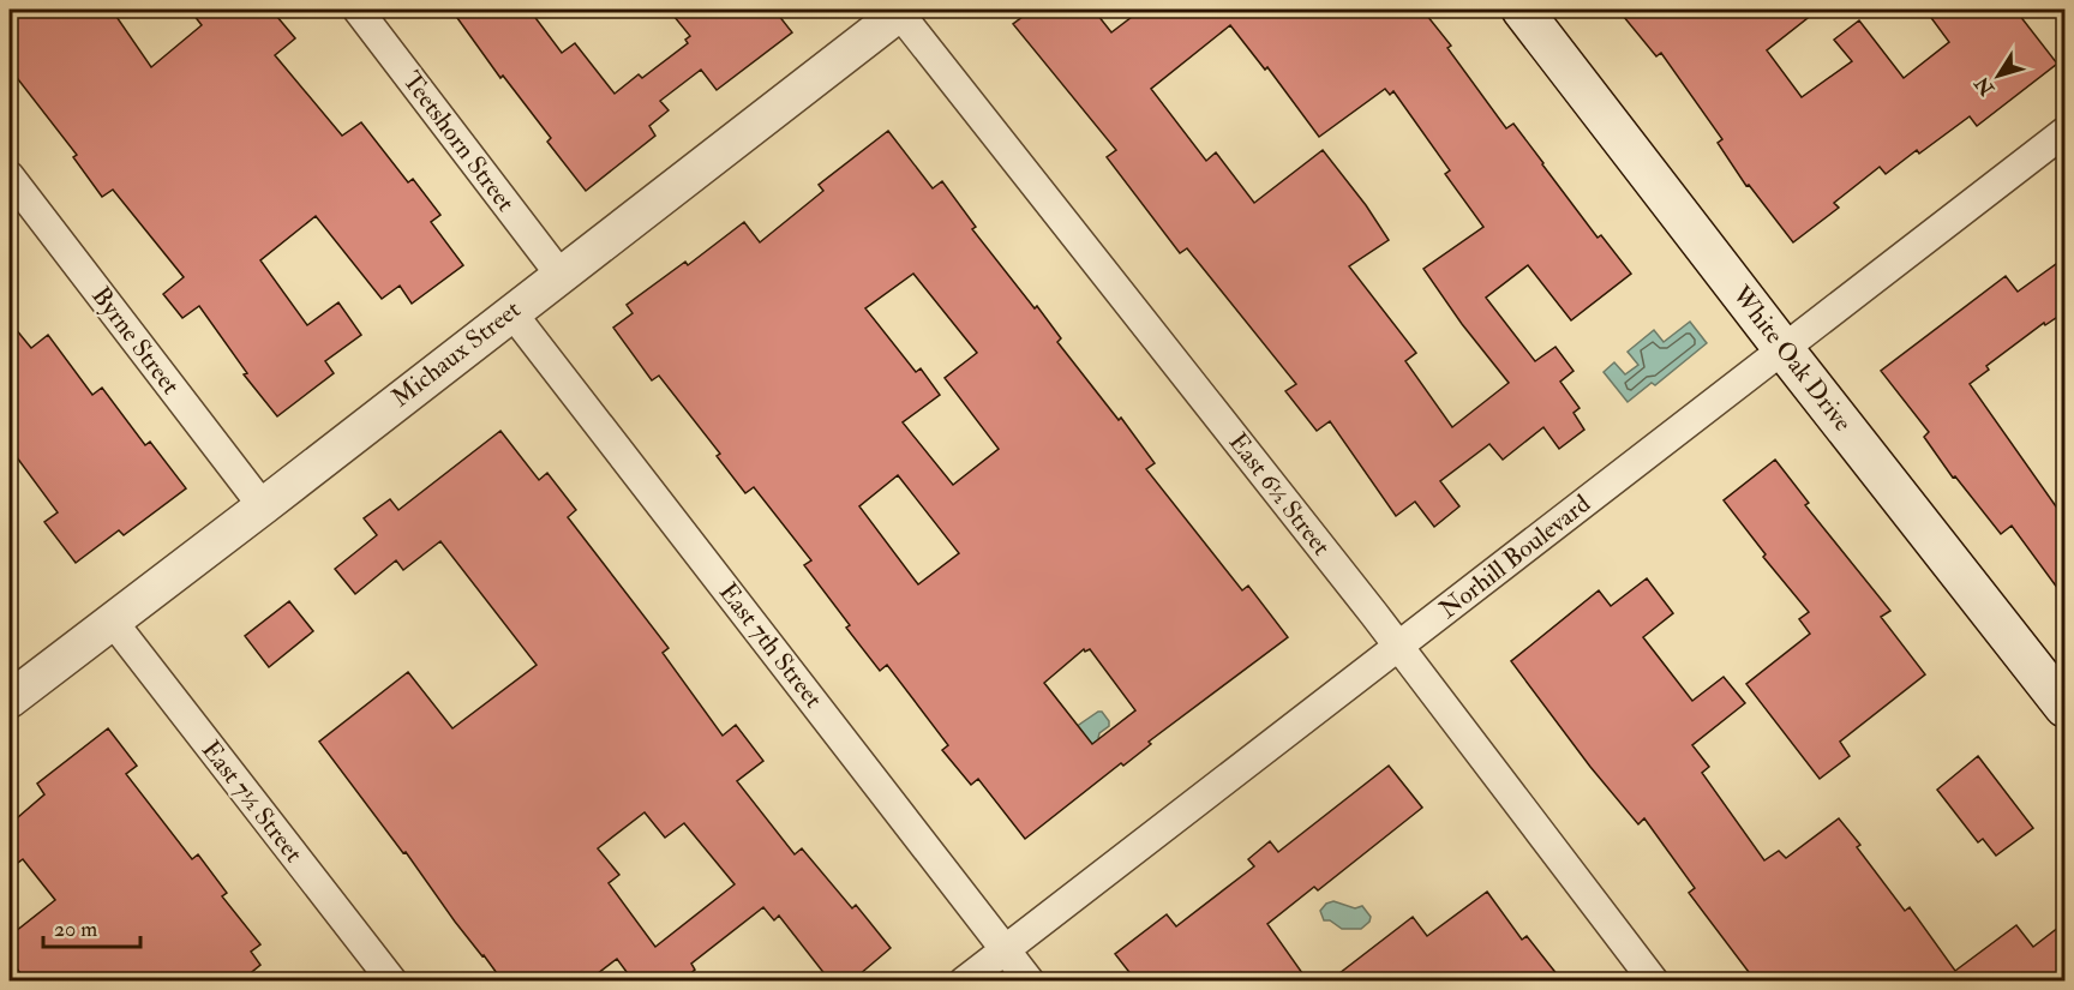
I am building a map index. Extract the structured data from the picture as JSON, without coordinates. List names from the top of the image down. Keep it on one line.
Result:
{"streets":{"main road":["White Oak Drive"],"street":["Teetshorn Street","Byrne Street","Michaux Street","East 6½ Street","Norhill Boulevard","East 7th Street","East 7½ Street"]},"crossings":[["Teetshorn Street","Michaux Street"],["Byrne Street","Michaux Street"],["Michaux Street","East 6½ Street"],["Michaux Street","East 7th Street"],["Michaux Street","East 7½ Street"],["White Oak Drive","Norhill Boulevard"],["East 6½ Street","Norhill Boulevard"],["Norhill Boulevard","East 7th Street"]],"scale_bar":"20 m","north":"bottom left"}
